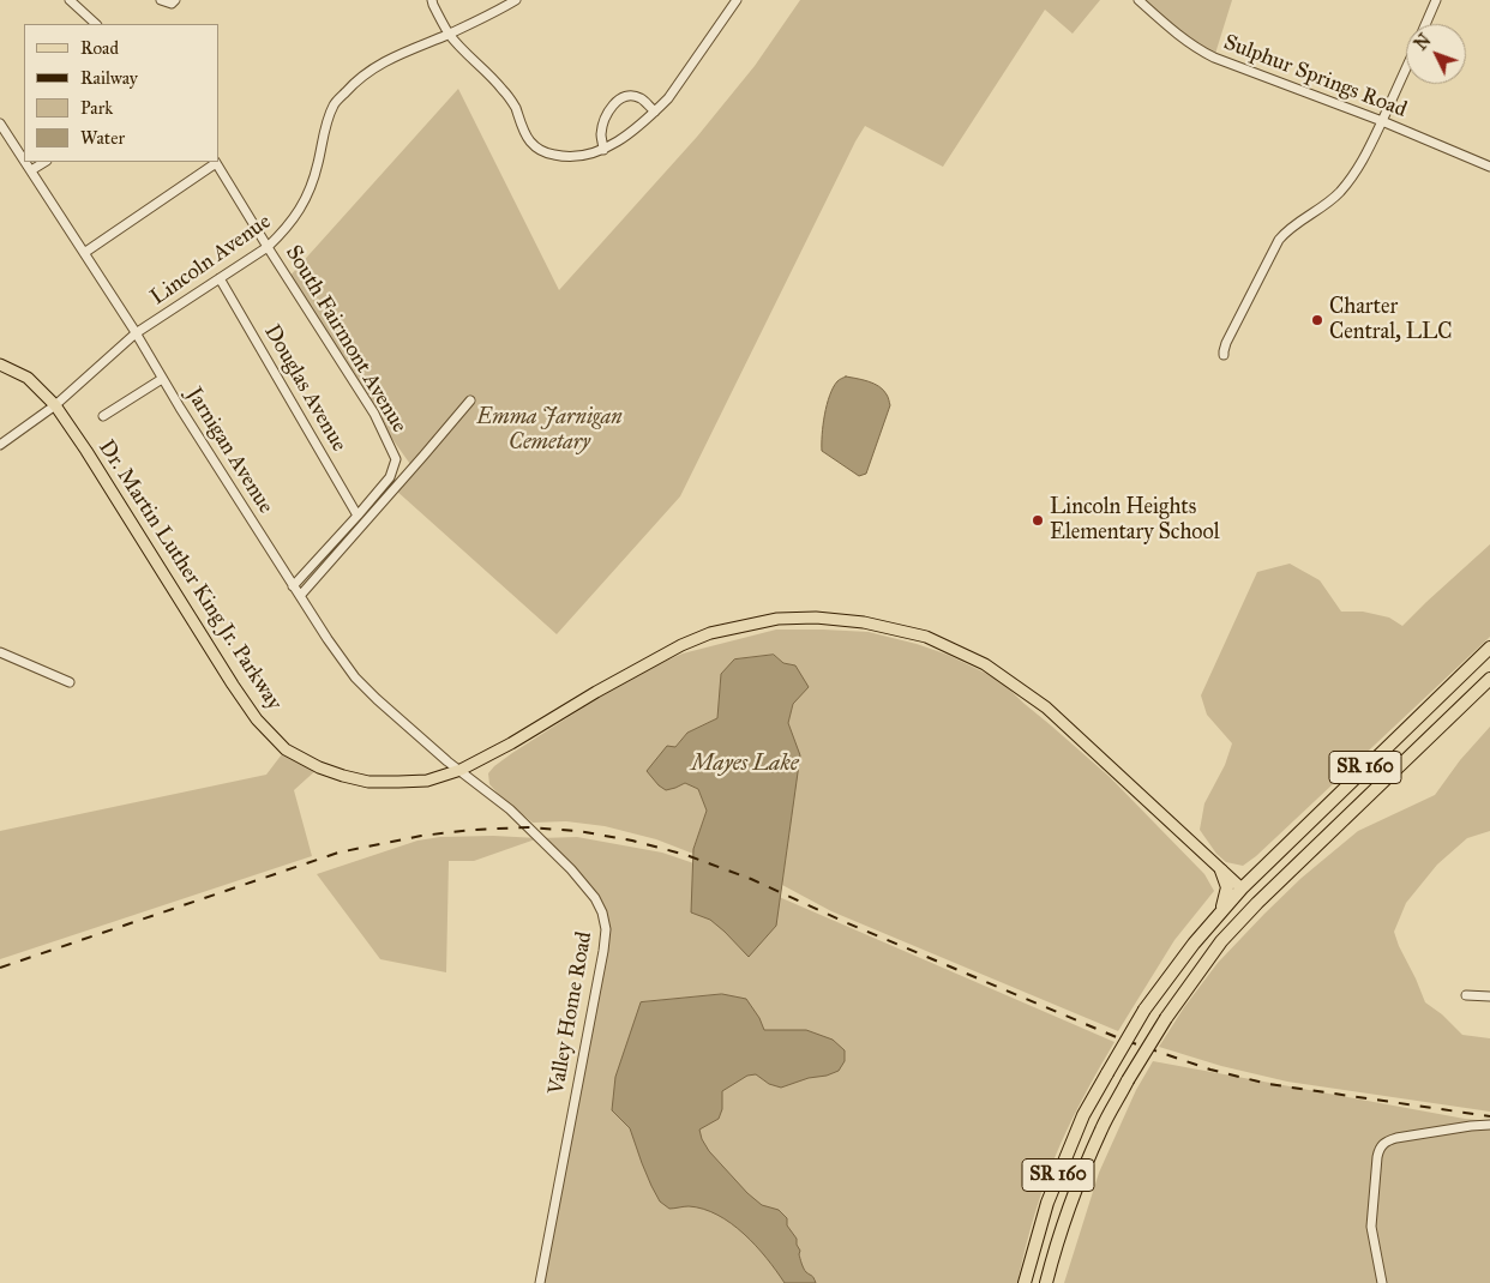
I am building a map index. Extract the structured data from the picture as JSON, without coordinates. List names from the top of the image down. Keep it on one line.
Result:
{"streets":{"highway":["SR 160"],"main road":["Dr. Martin Luther King Jr. Parkway"],"street":["Sulphur Springs Road","Lincoln Avenue","South Fairmont Avenue","Douglas Avenue","Jarnigan Avenue","Valley Home Road"]},"crossings":[["Lincoln Avenue","South Fairmont Avenue"],["Lincoln Avenue","Douglas Avenue"],["Lincoln Avenue","Jarnigan Avenue"],["Lincoln Avenue","Dr. Martin Luther King Jr. Parkway"],["South Fairmont Avenue","Douglas Avenue"],["South Fairmont Avenue","Jarnigan Avenue"],["Jarnigan Avenue","Dr. Martin Luther King Jr. Parkway"],["Jarnigan Avenue","Valley Home Road"],["Dr. Martin Luther King Jr. Parkway","SR 160"],["Dr. Martin Luther King Jr. Parkway","Valley Home Road"]],"water":["Mayes Lake"],"parks":["Emma Jarnigan Cemetary"],"places":["Charter Central, LLC","Lincoln Heights Elementary School"],"legend":["Road","Railway","Park","Water"],"north":"top left"}
